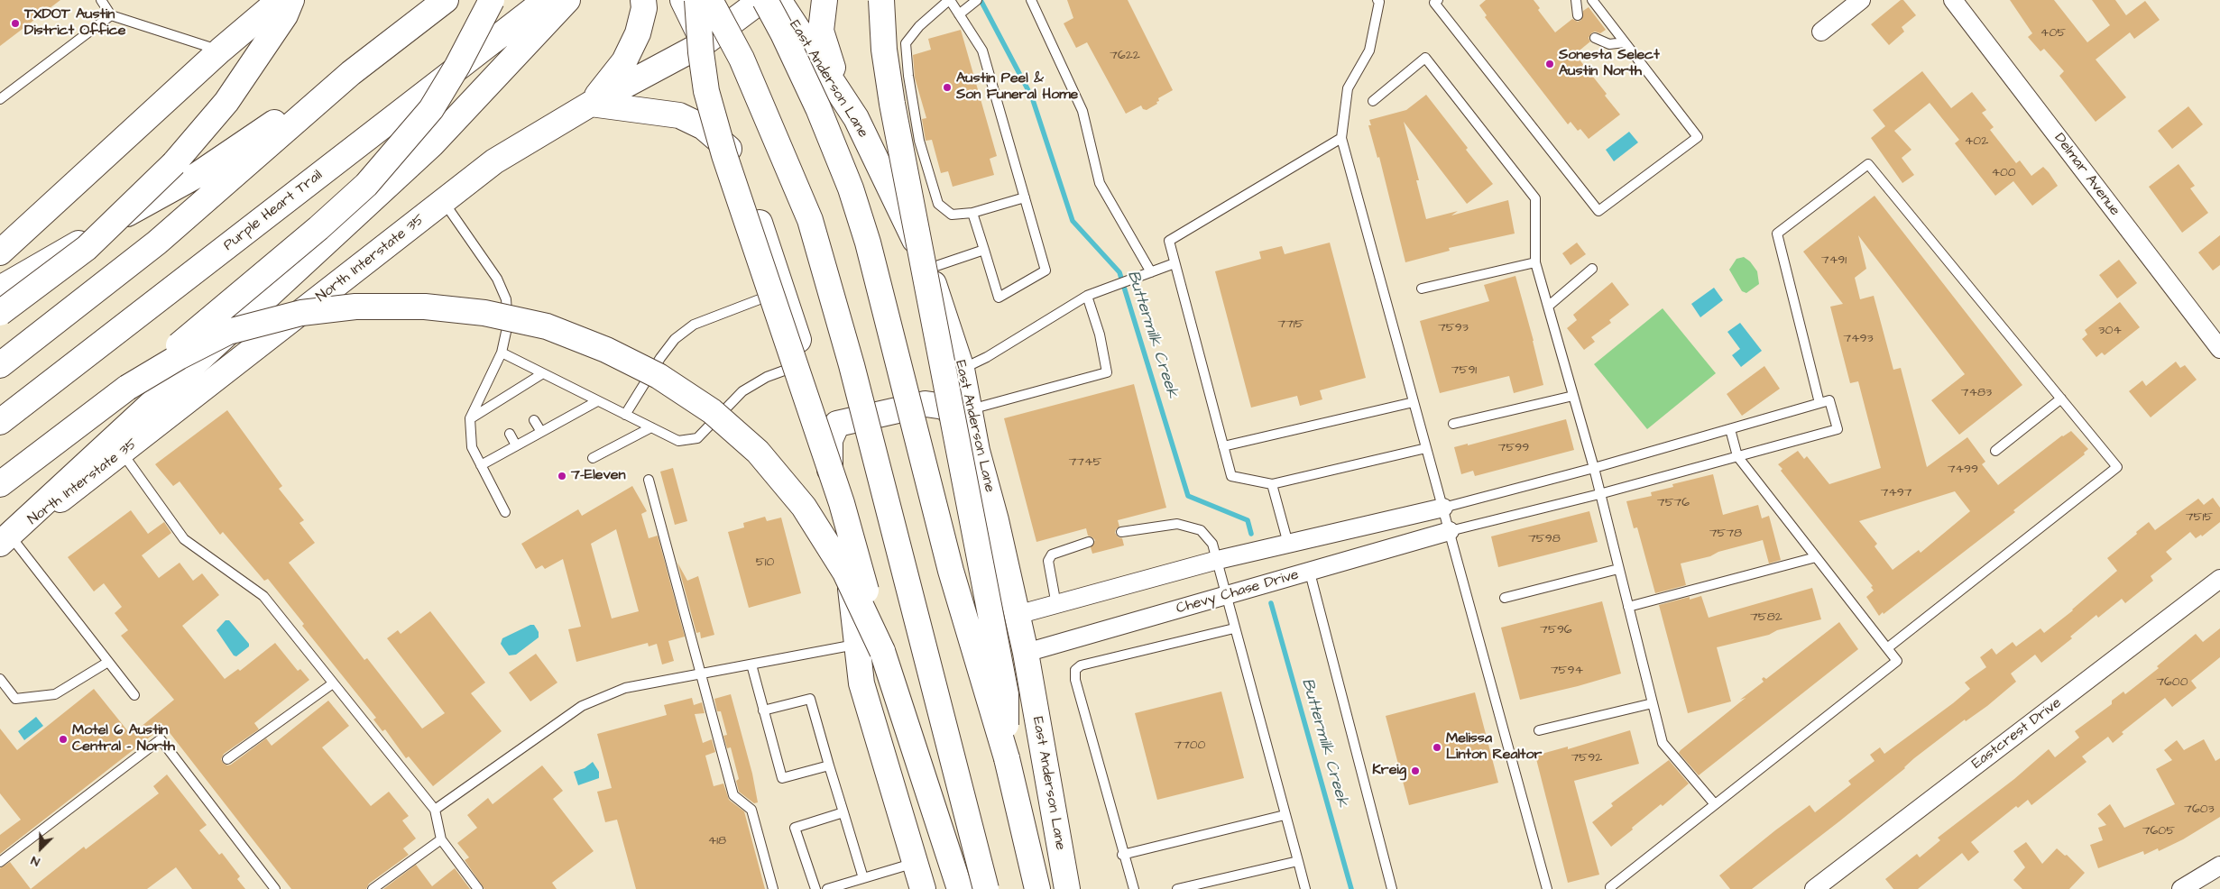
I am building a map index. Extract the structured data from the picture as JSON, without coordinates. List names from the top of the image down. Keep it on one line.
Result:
{"streets":{"main road":["East Anderson Lane","Purple Heart Trail","North Interstate 35"],"street":["Delmar Avenue","Chevy Chase Drive","Eastcrest Drive"]},"crossings":[["East Anderson Lane","Chevy Chase Drive"]],"water":["Buttermilk Creek"],"places":["TXDOT Austin District Office","Sonesta Select Austin North","Austin Peel & Son Funeral Home","7-Eleven","Motel 6 Austin Central - North","Melissa Linton Realtor","Kreig"],"house_numbers":["405","7622","402","400","7491","7715","7593","304","7493","7591","7483","7599","7745","7499","7497","7576","7515","7578","7598","510","7582","7596","7594","7600","7700","7592","7603","7605","418"],"north":"bottom left"}
